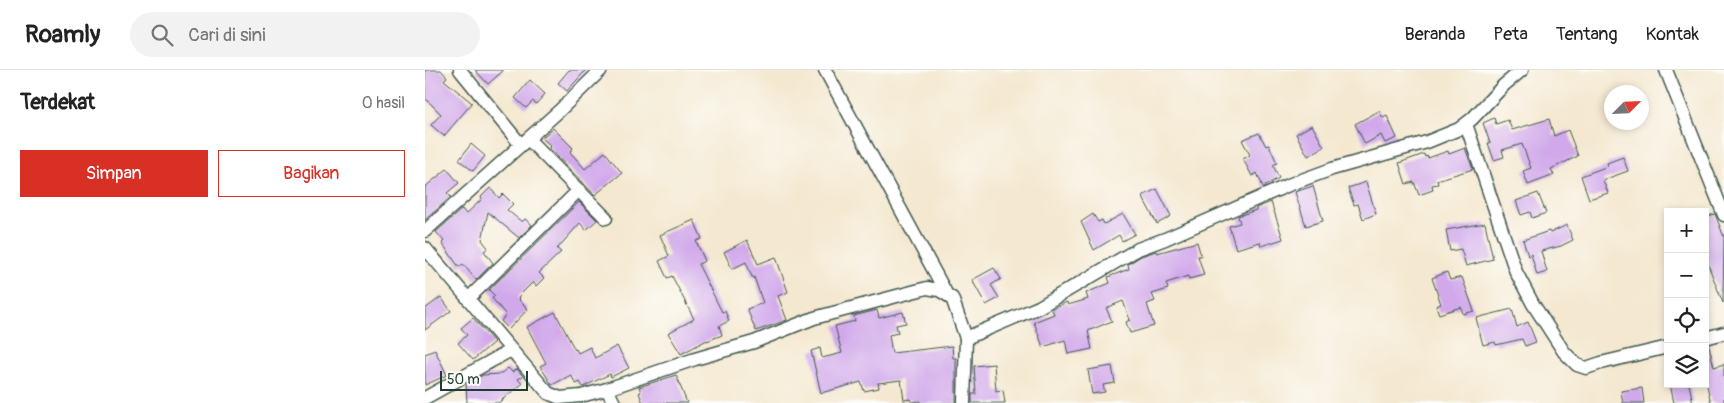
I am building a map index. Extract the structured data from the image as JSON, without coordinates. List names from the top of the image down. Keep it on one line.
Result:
{"scale_bar":"50 m","north":"top right","page":{"header":"Roamly","search":"Cari di sini","nav":["Beranda","Peta","Tentang","Kontak"],"heading":["Terdekat","0 hasil"],"buttons":["Simpan","Bagikan"],"map_buttons":["+","−"],"scale":"50 m"}}
